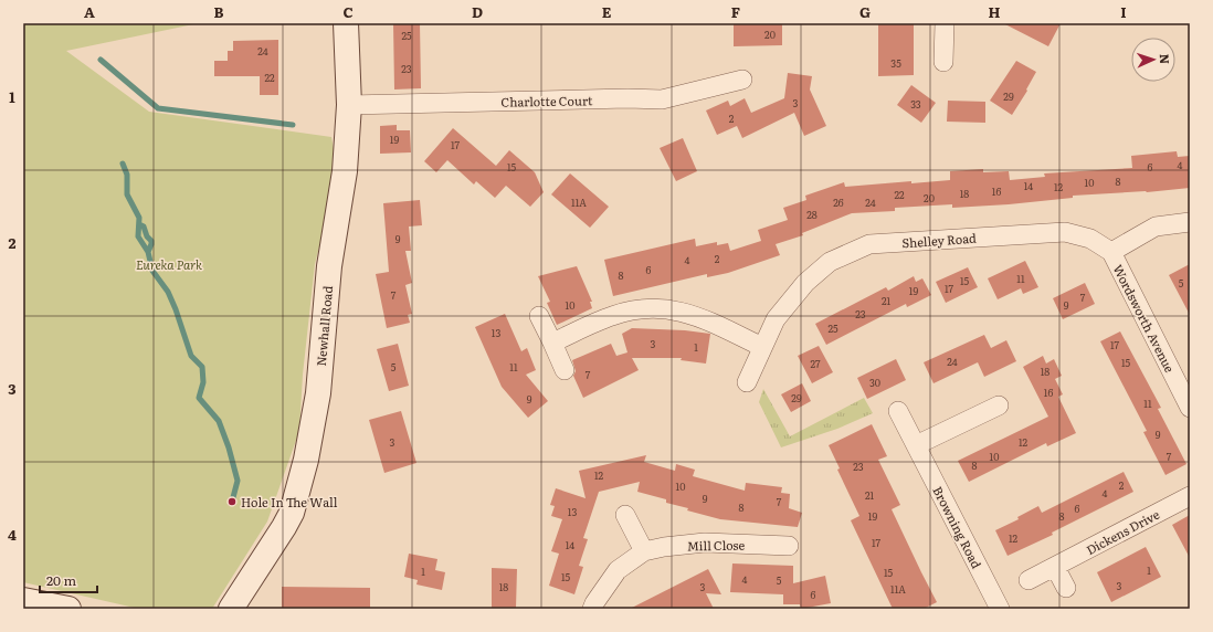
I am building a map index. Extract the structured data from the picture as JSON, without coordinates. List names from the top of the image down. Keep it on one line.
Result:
{"streets":{"main road":["Newhall Road"],"street":["Charlotte Court","Shelley Road","Wordsworth Avenue","Browning Road","Dickens Drive","Mill Close"]},"crossings":[["Charlotte Court","Newhall Road"],["Shelley Road","Wordsworth Avenue"]],"parks":["Eureka Park"],"places":["Hole In The Wall"],"house_numbers":["20","25","24","35","23","22","29","3","33","2","19","17","4","15","6","8","10","14","12","16","18","22","20","11A","26","24","28","9","2","4","6","8","11","15","5","17","19","7","7","21","10","9","23","25","13","3","17","1","24","15","27","5","11","18","7","30","16","29","9","11","9","3","12","10","7","8","23","12","2","10","4","21","9","7","8","6","13","19","8","12","17","14","1","1","15","15","4","5","3","18","3","11A","6"],"scale_bar":"20 m","north":"right","grid":{"columns":["A","B","C","D","E","F","G","H","I"],"rows":["1","2","3","4"]}}
